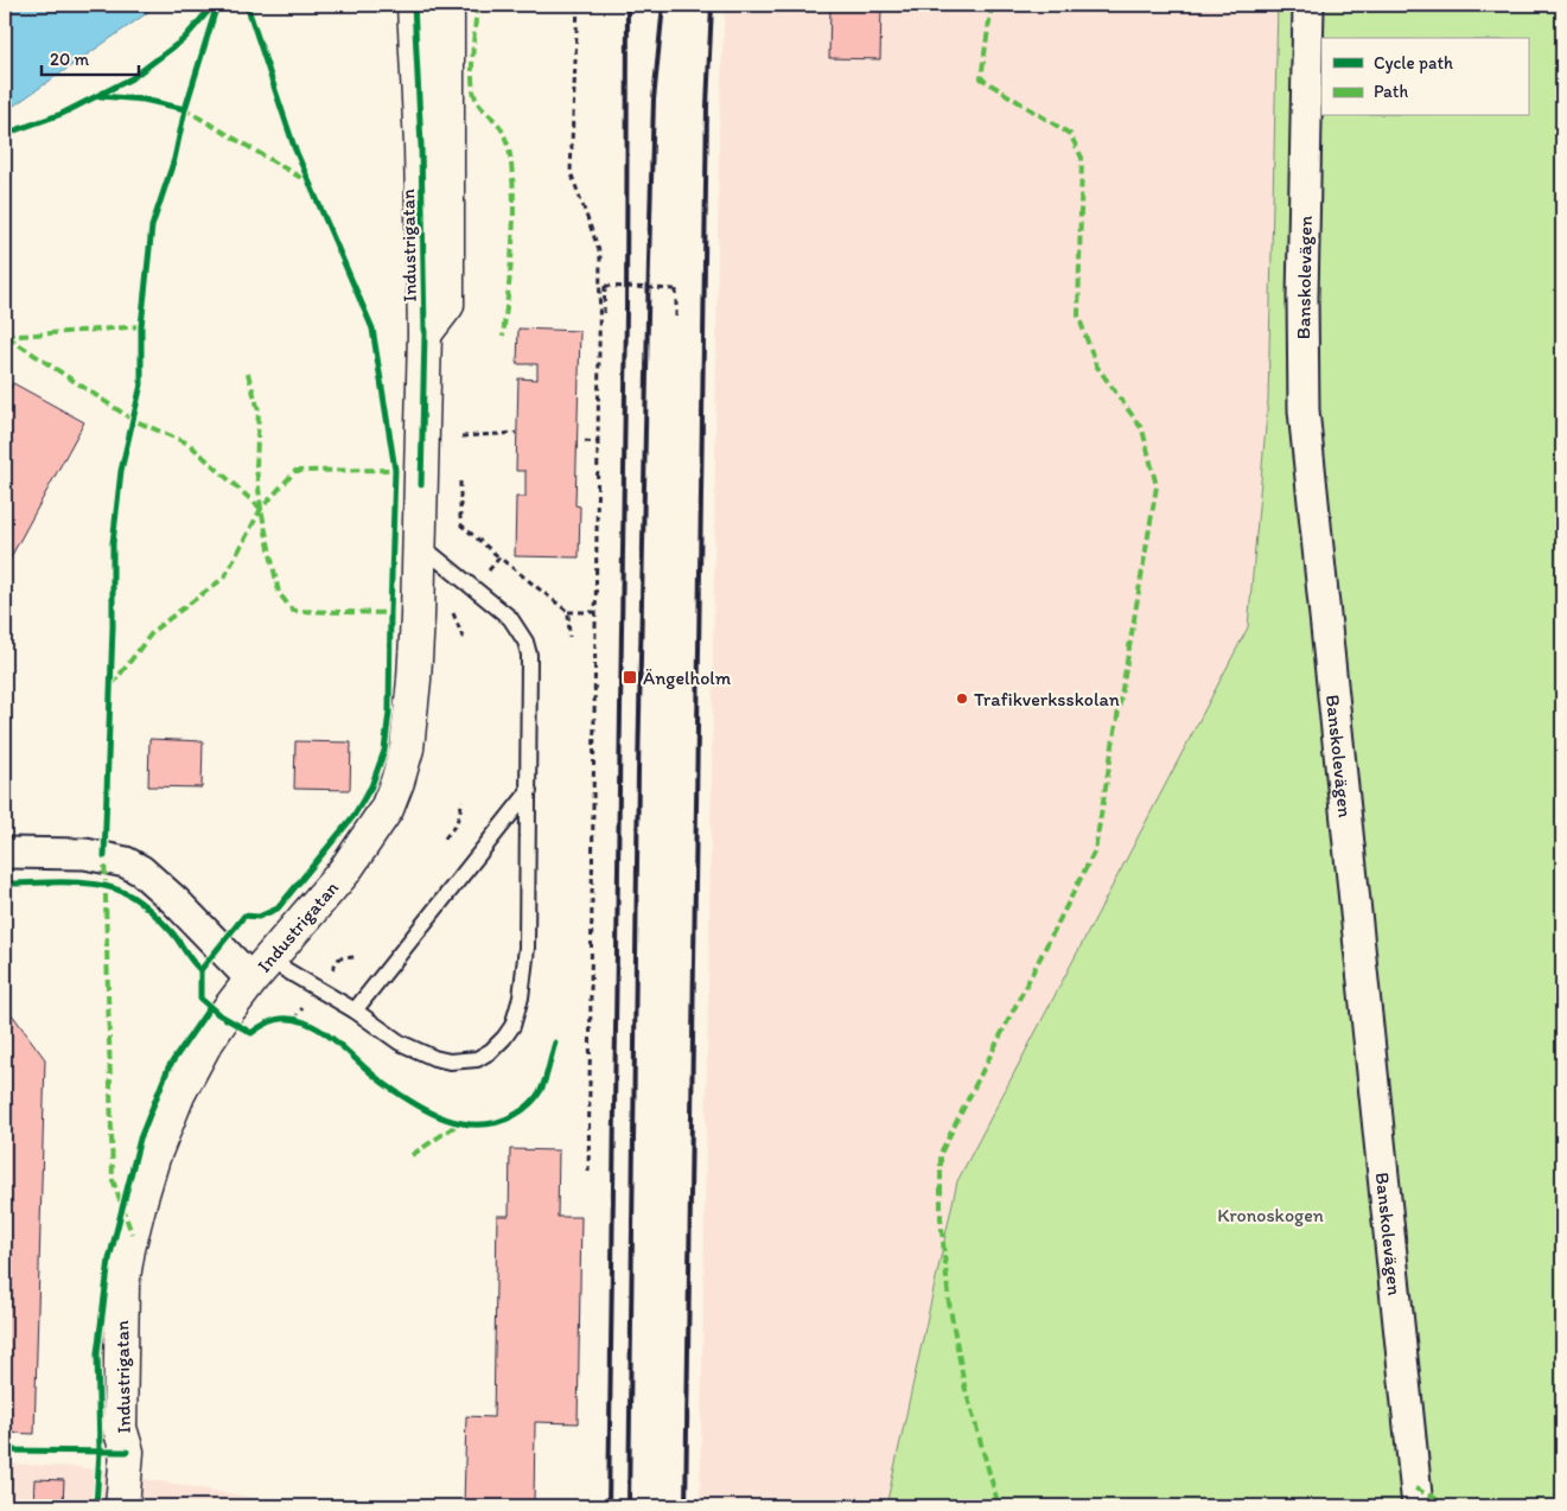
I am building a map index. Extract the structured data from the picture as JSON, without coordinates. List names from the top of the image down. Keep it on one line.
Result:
{"streets":{"street":["Industrigatan","Banskolevägen"]},"parks":["Kronoskogen"],"places":{"transit":["Ängelholm"],"other":["Trafikverksskolan"]},"legend":["Cycle path","Path"],"scale_bar":"20 m"}
